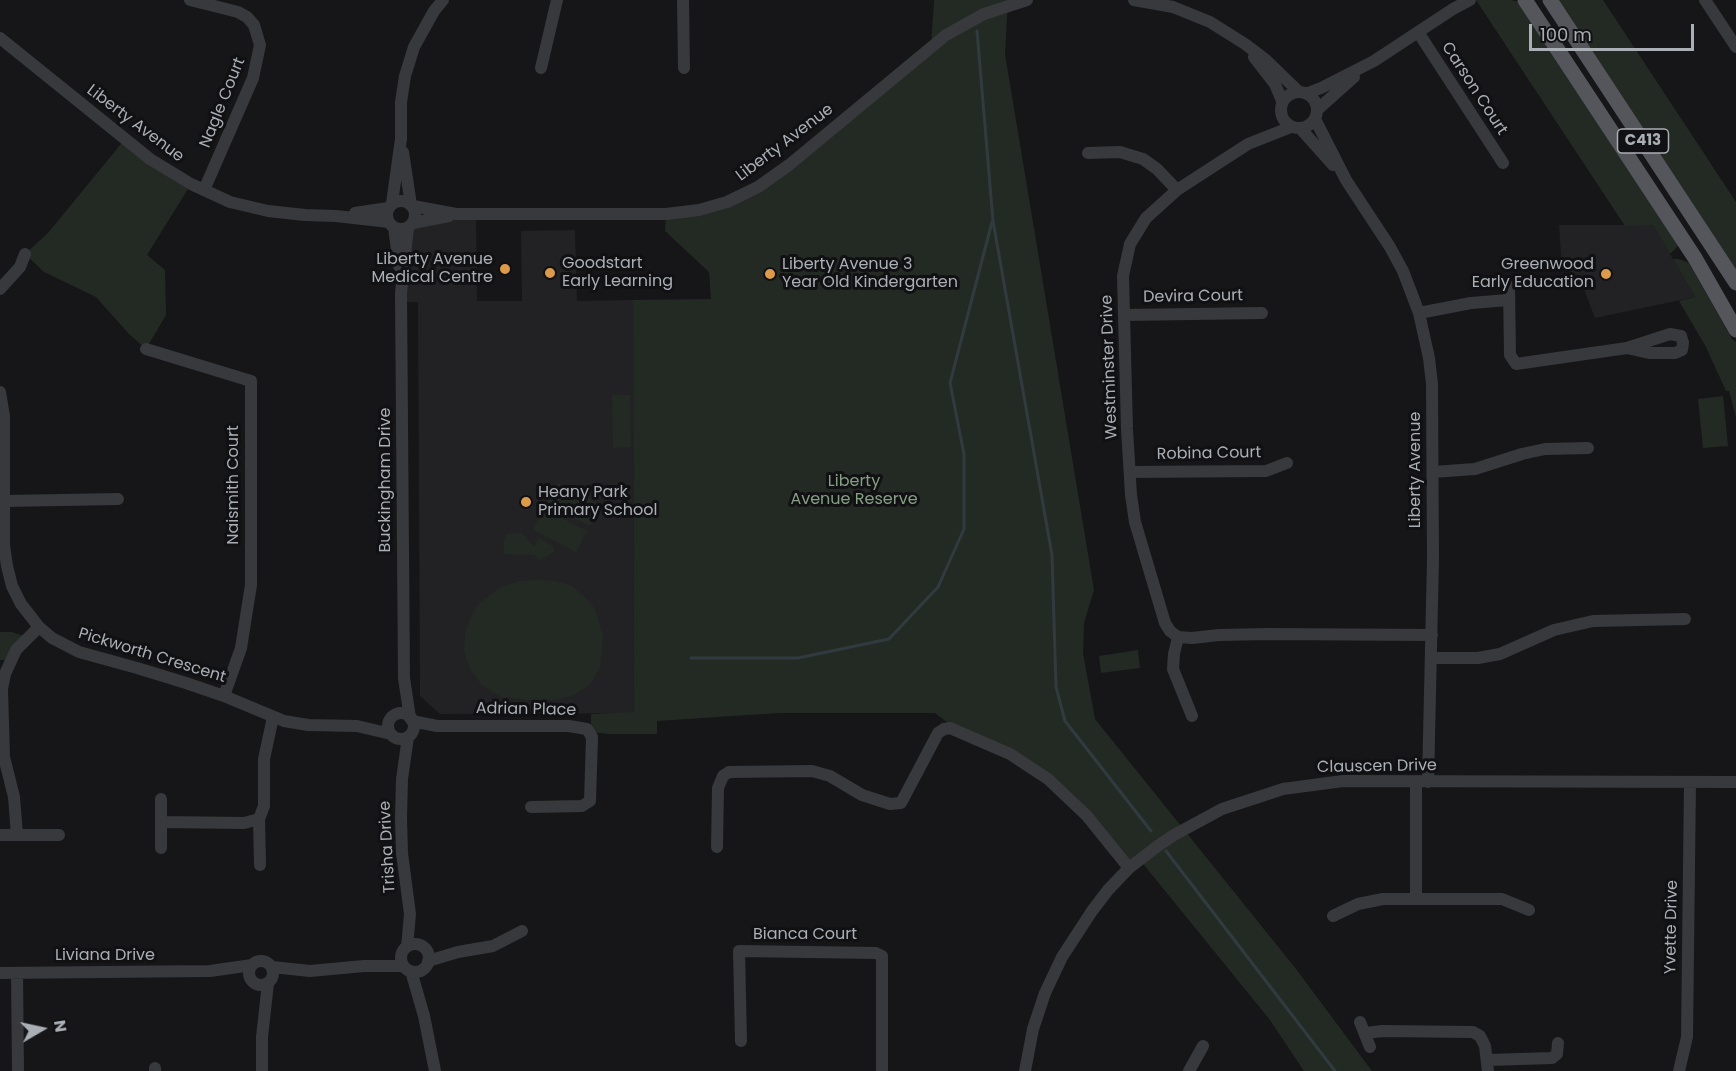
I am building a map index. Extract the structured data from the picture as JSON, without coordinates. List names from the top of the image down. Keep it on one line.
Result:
{"streets":{"main road":["C413"],"street":["Carson Court","Nagle Court","Liberty Avenue","Devira Court","Westminster Drive","Robina Court","Buckingham Drive","Naismith Court","Pickworth Crescent","Adrian Place","Clauscen Drive","Trisha Drive","Yvette Drive","Bianca Court","Liviana Drive"]},"crossings":[["Nagle Court","Liberty Avenue"],["Liberty Avenue","Westminster Drive"],["Liberty Avenue","Buckingham Drive"],["Liberty Avenue","Clauscen Drive"],["Devira Court","Westminster Drive"],["Westminster Drive","Robina Court"],["Buckingham Drive","Pickworth Crescent"],["Buckingham Drive","Adrian Place"],["Buckingham Drive","Trisha Drive"],["Naismith Court","Pickworth Crescent"],["Pickworth Crescent","Adrian Place"],["Pickworth Crescent","Trisha Drive"],["Adrian Place","Trisha Drive"],["Clauscen Drive","Yvette Drive"]],"parks":["Liberty Avenue Reserve"],"places":["Liberty Avenue Medical Centre","Goodstart Early Learning","Liberty Avenue 3 Year Old Kindergarten","Greenwood Early Education","Heany Park Primary School"],"scale_bar":"100 m","north":"right"}
